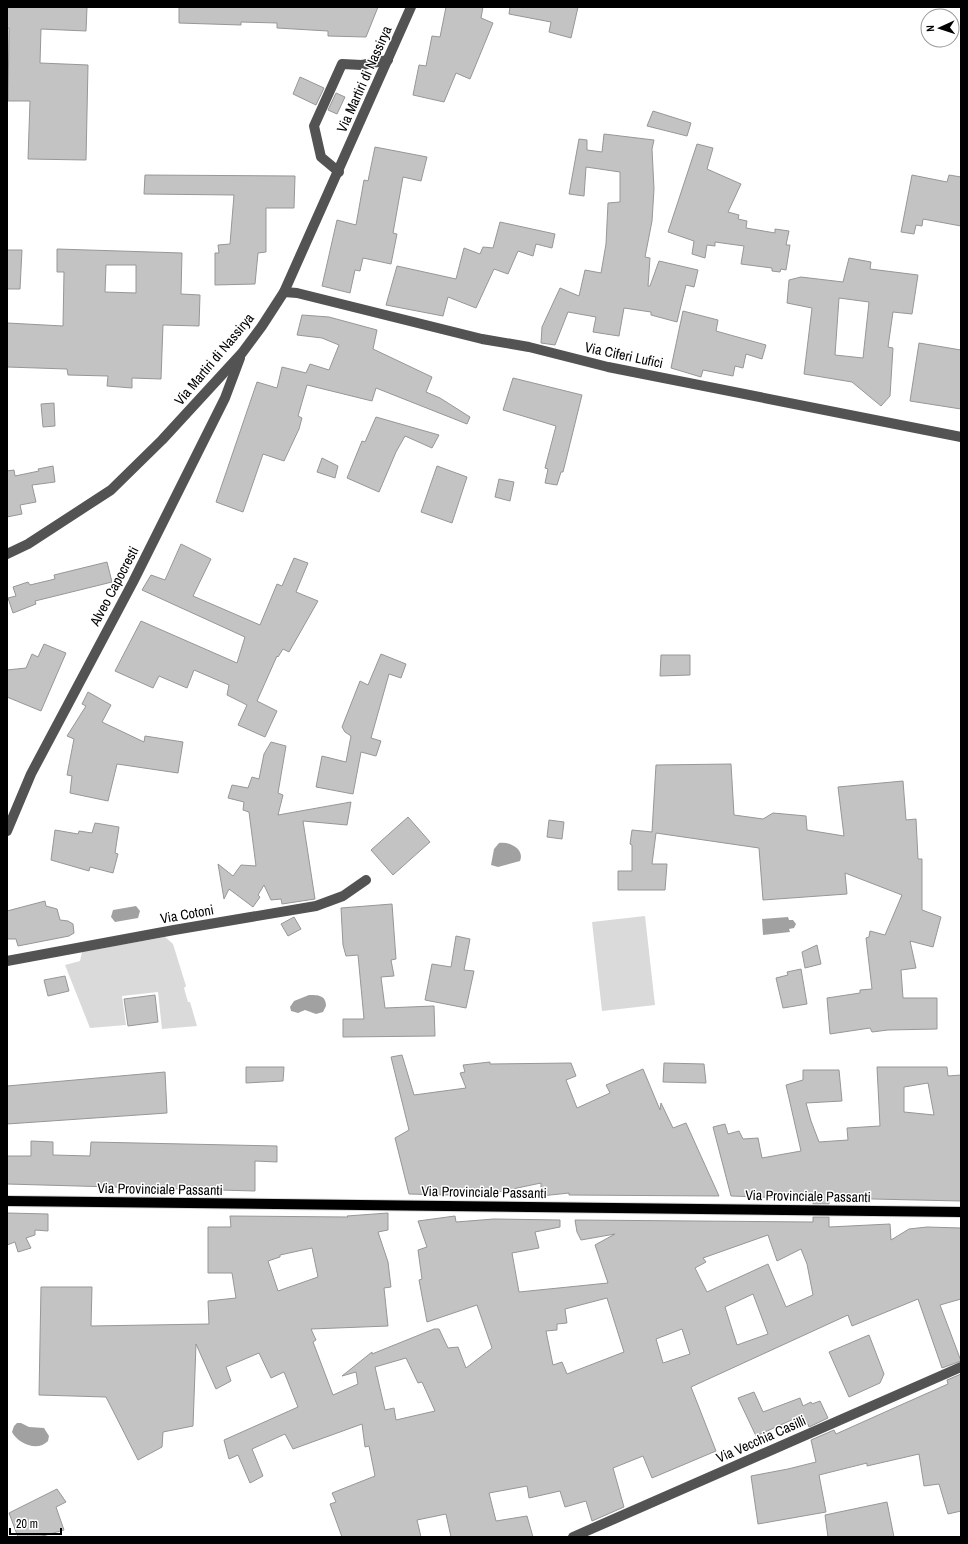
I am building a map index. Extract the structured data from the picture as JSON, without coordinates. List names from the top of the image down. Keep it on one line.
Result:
{"streets":{"main road":["Via Provinciale Passanti"],"street":["Via Martiri di Nassirya","Via Ciferi Lufici","Alveo Capocresti","Via Cotoni","Via Vecchia Casilli"]},"crossings":[["Via Martiri di Nassirya","Via Ciferi Lufici"],["Via Martiri di Nassirya","Alveo Capocresti"]],"scale_bar":"20 m","north":"left"}
